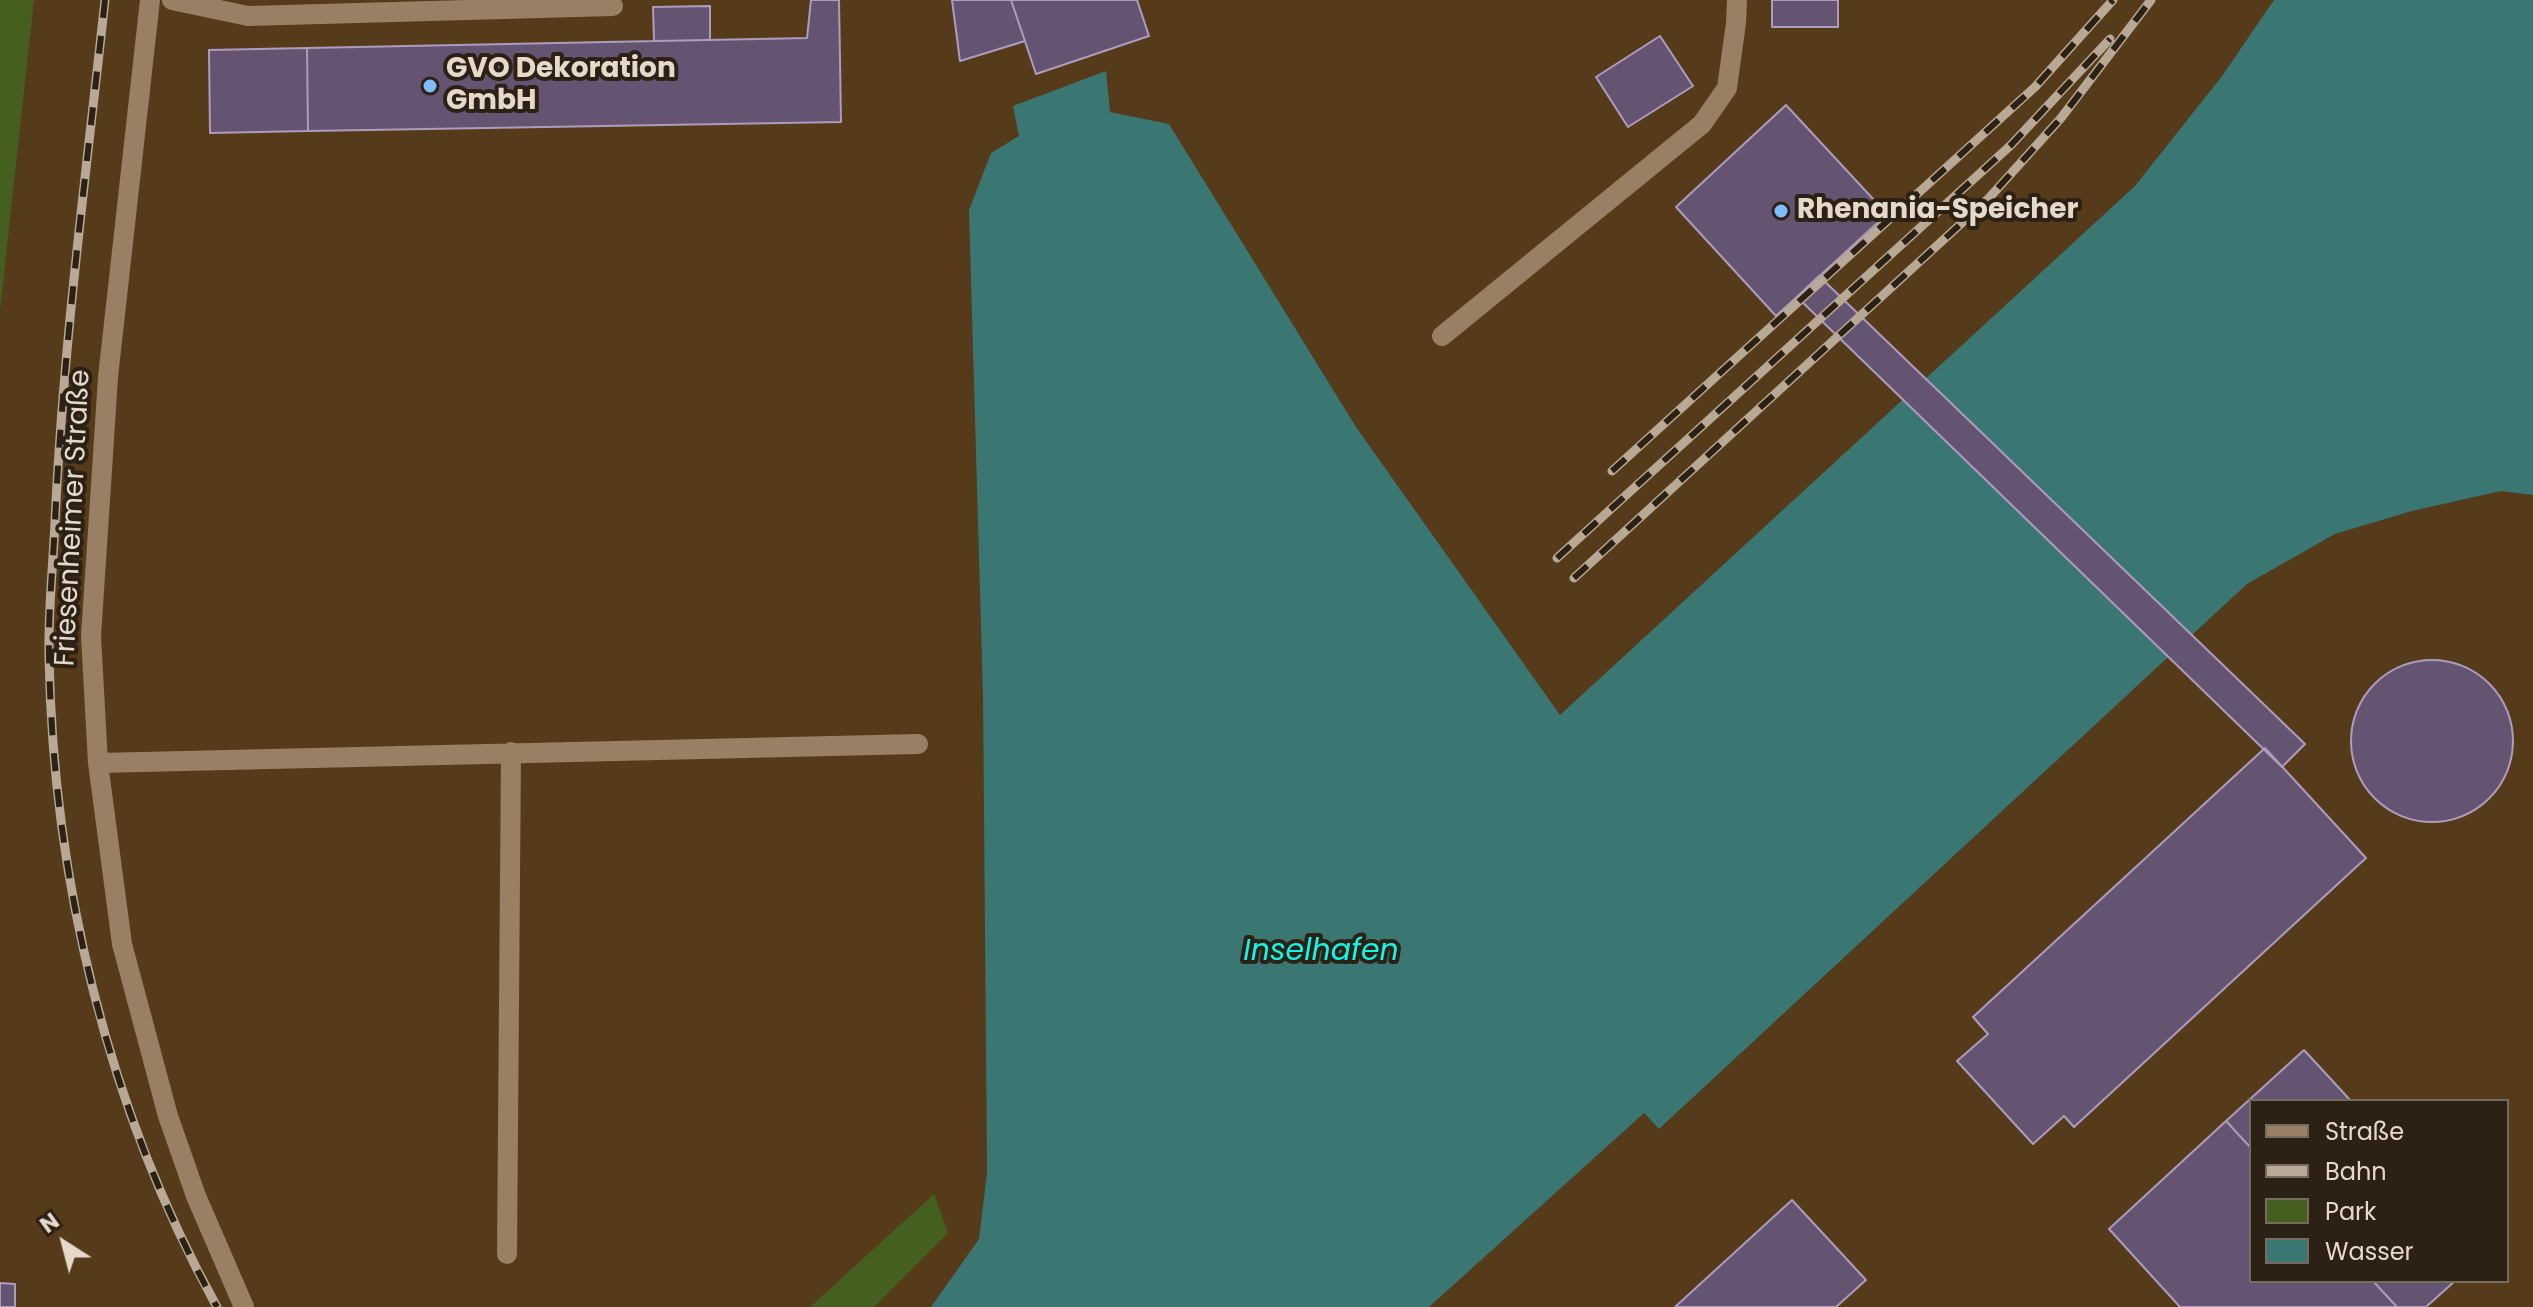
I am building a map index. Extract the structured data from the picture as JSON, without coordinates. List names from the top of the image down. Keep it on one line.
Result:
{"streets":{"street":["Friesenheimer Straße"]},"water":["Inselhafen"],"places":["GVO Dekoration GmbH","Rhenania-Speicher"],"legend":["Straße","Bahn","Park","Wasser"],"north":"top left"}
